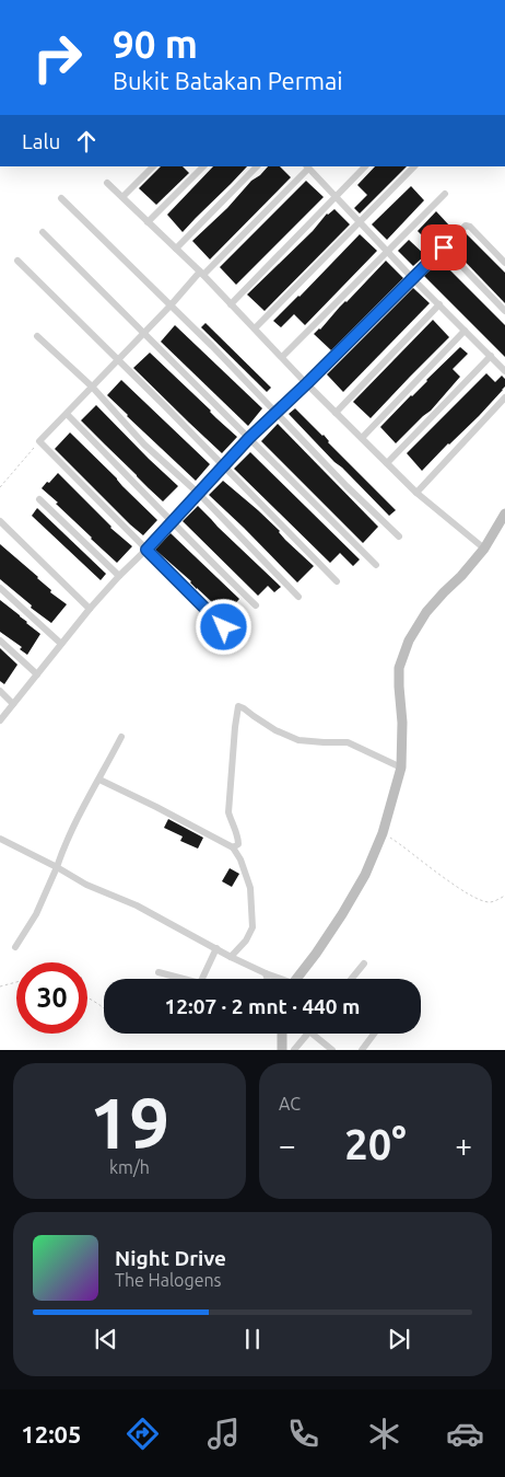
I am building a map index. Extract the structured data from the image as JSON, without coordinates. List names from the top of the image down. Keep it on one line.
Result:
{"page":{"turn":["90 m","Bukit Batakan Permai"],"then":"Lalu","limit":"30","trip":"12:07 · 2 mnt · 440 m","tile":[["19","km/h"],"AC"],"heat":["−","20°","+"],"song":["Night Drive","The Halogens"],"tabs":"12:05"}}
